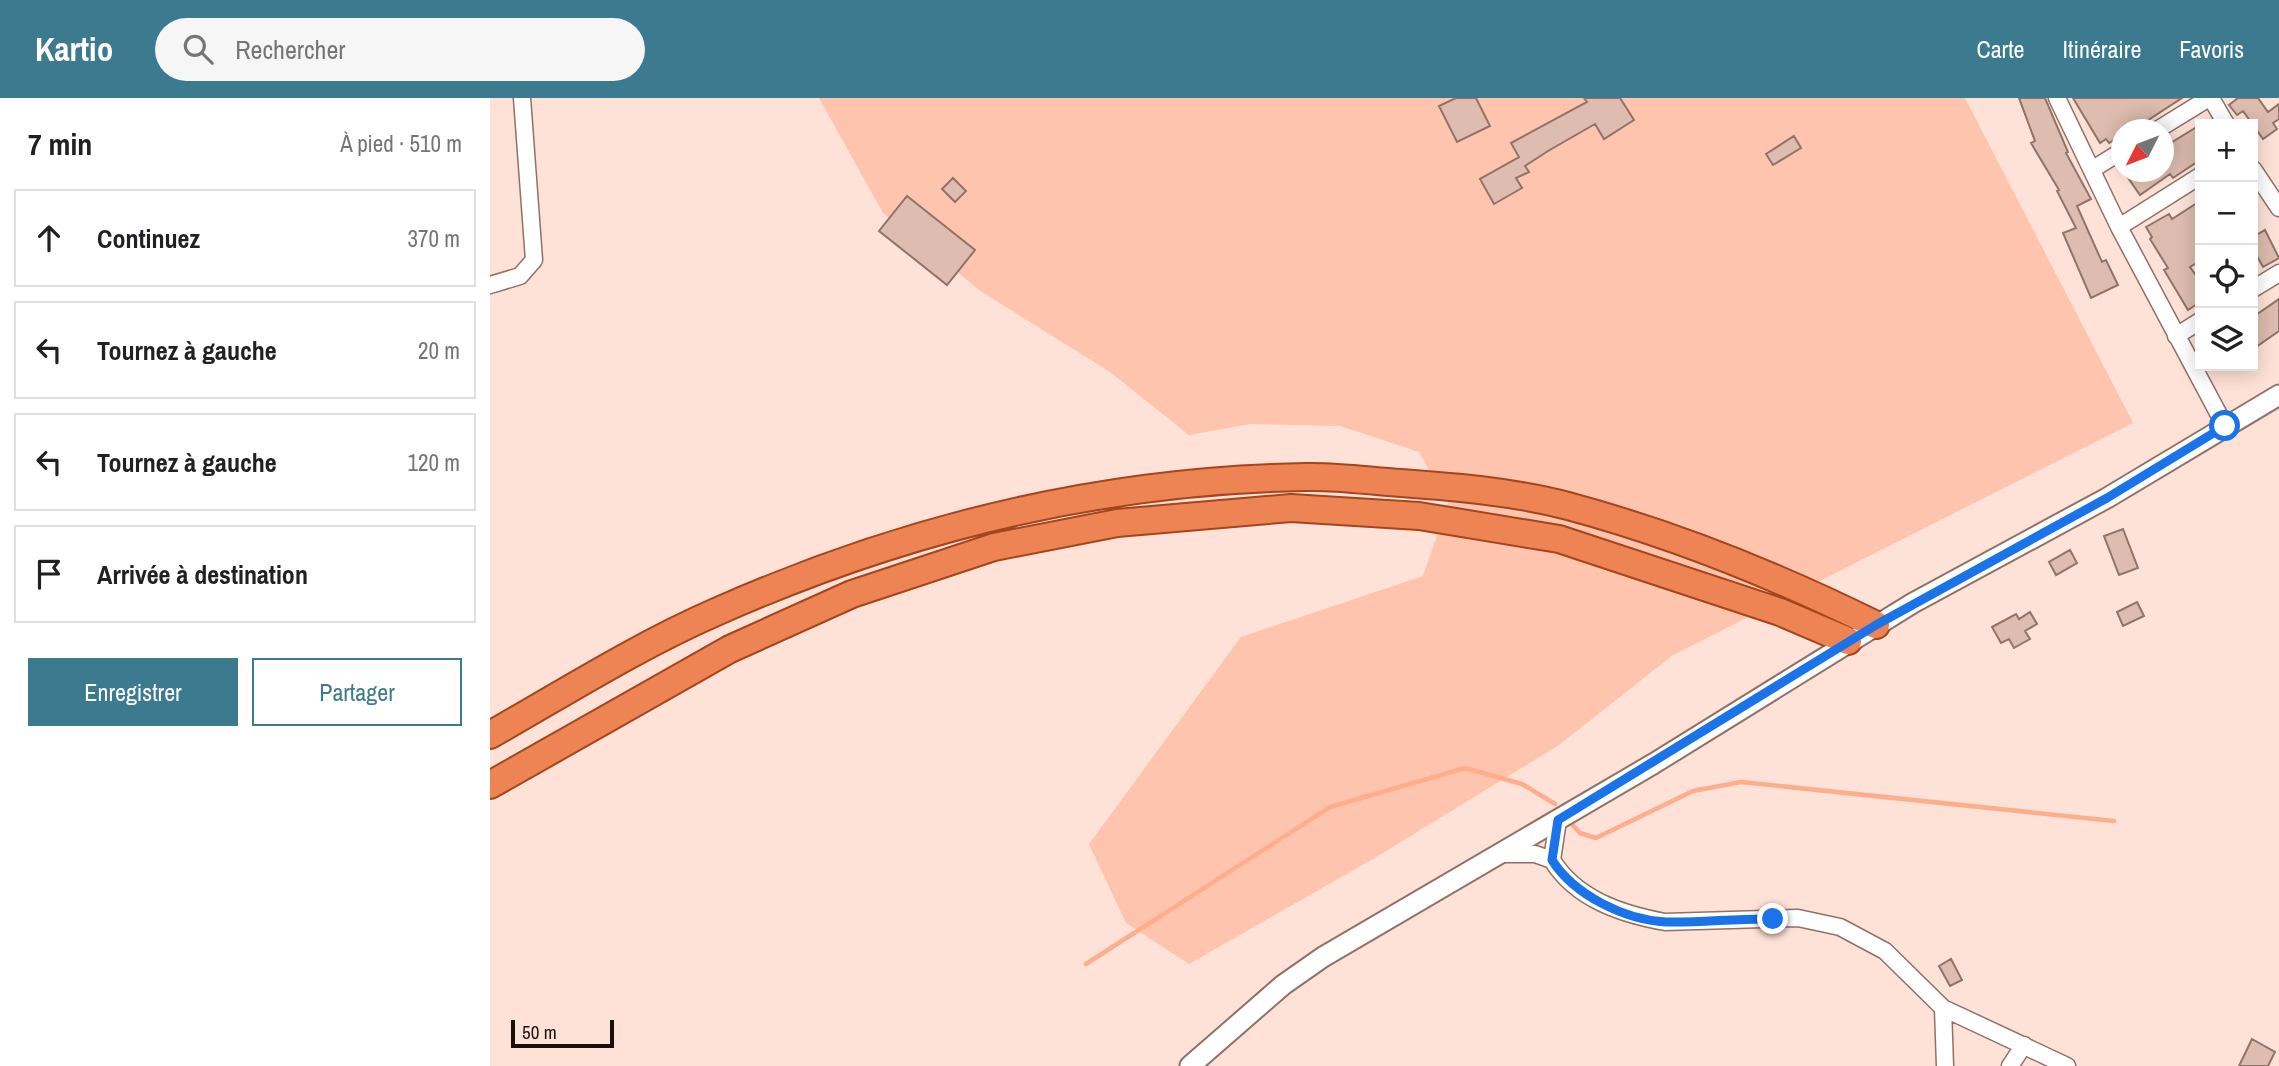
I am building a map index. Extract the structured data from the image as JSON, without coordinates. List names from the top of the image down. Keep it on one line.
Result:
{"scale_bar":"50 m","north":"bottom left","page":{"header":"Kartio","search":"Rechercher","nav":["Carte","Itinéraire","Favoris"],"heading":["7 min","À pied · 510 m"],"map_buttons":["+","−"],"list":[["Continuez","370 m"],["Tournez à gauche","20 m"],["Tournez à gauche","120 m"],"Arrivée à destination"],"buttons":["Enregistrer","Partager"],"scale":"50 m"}}
